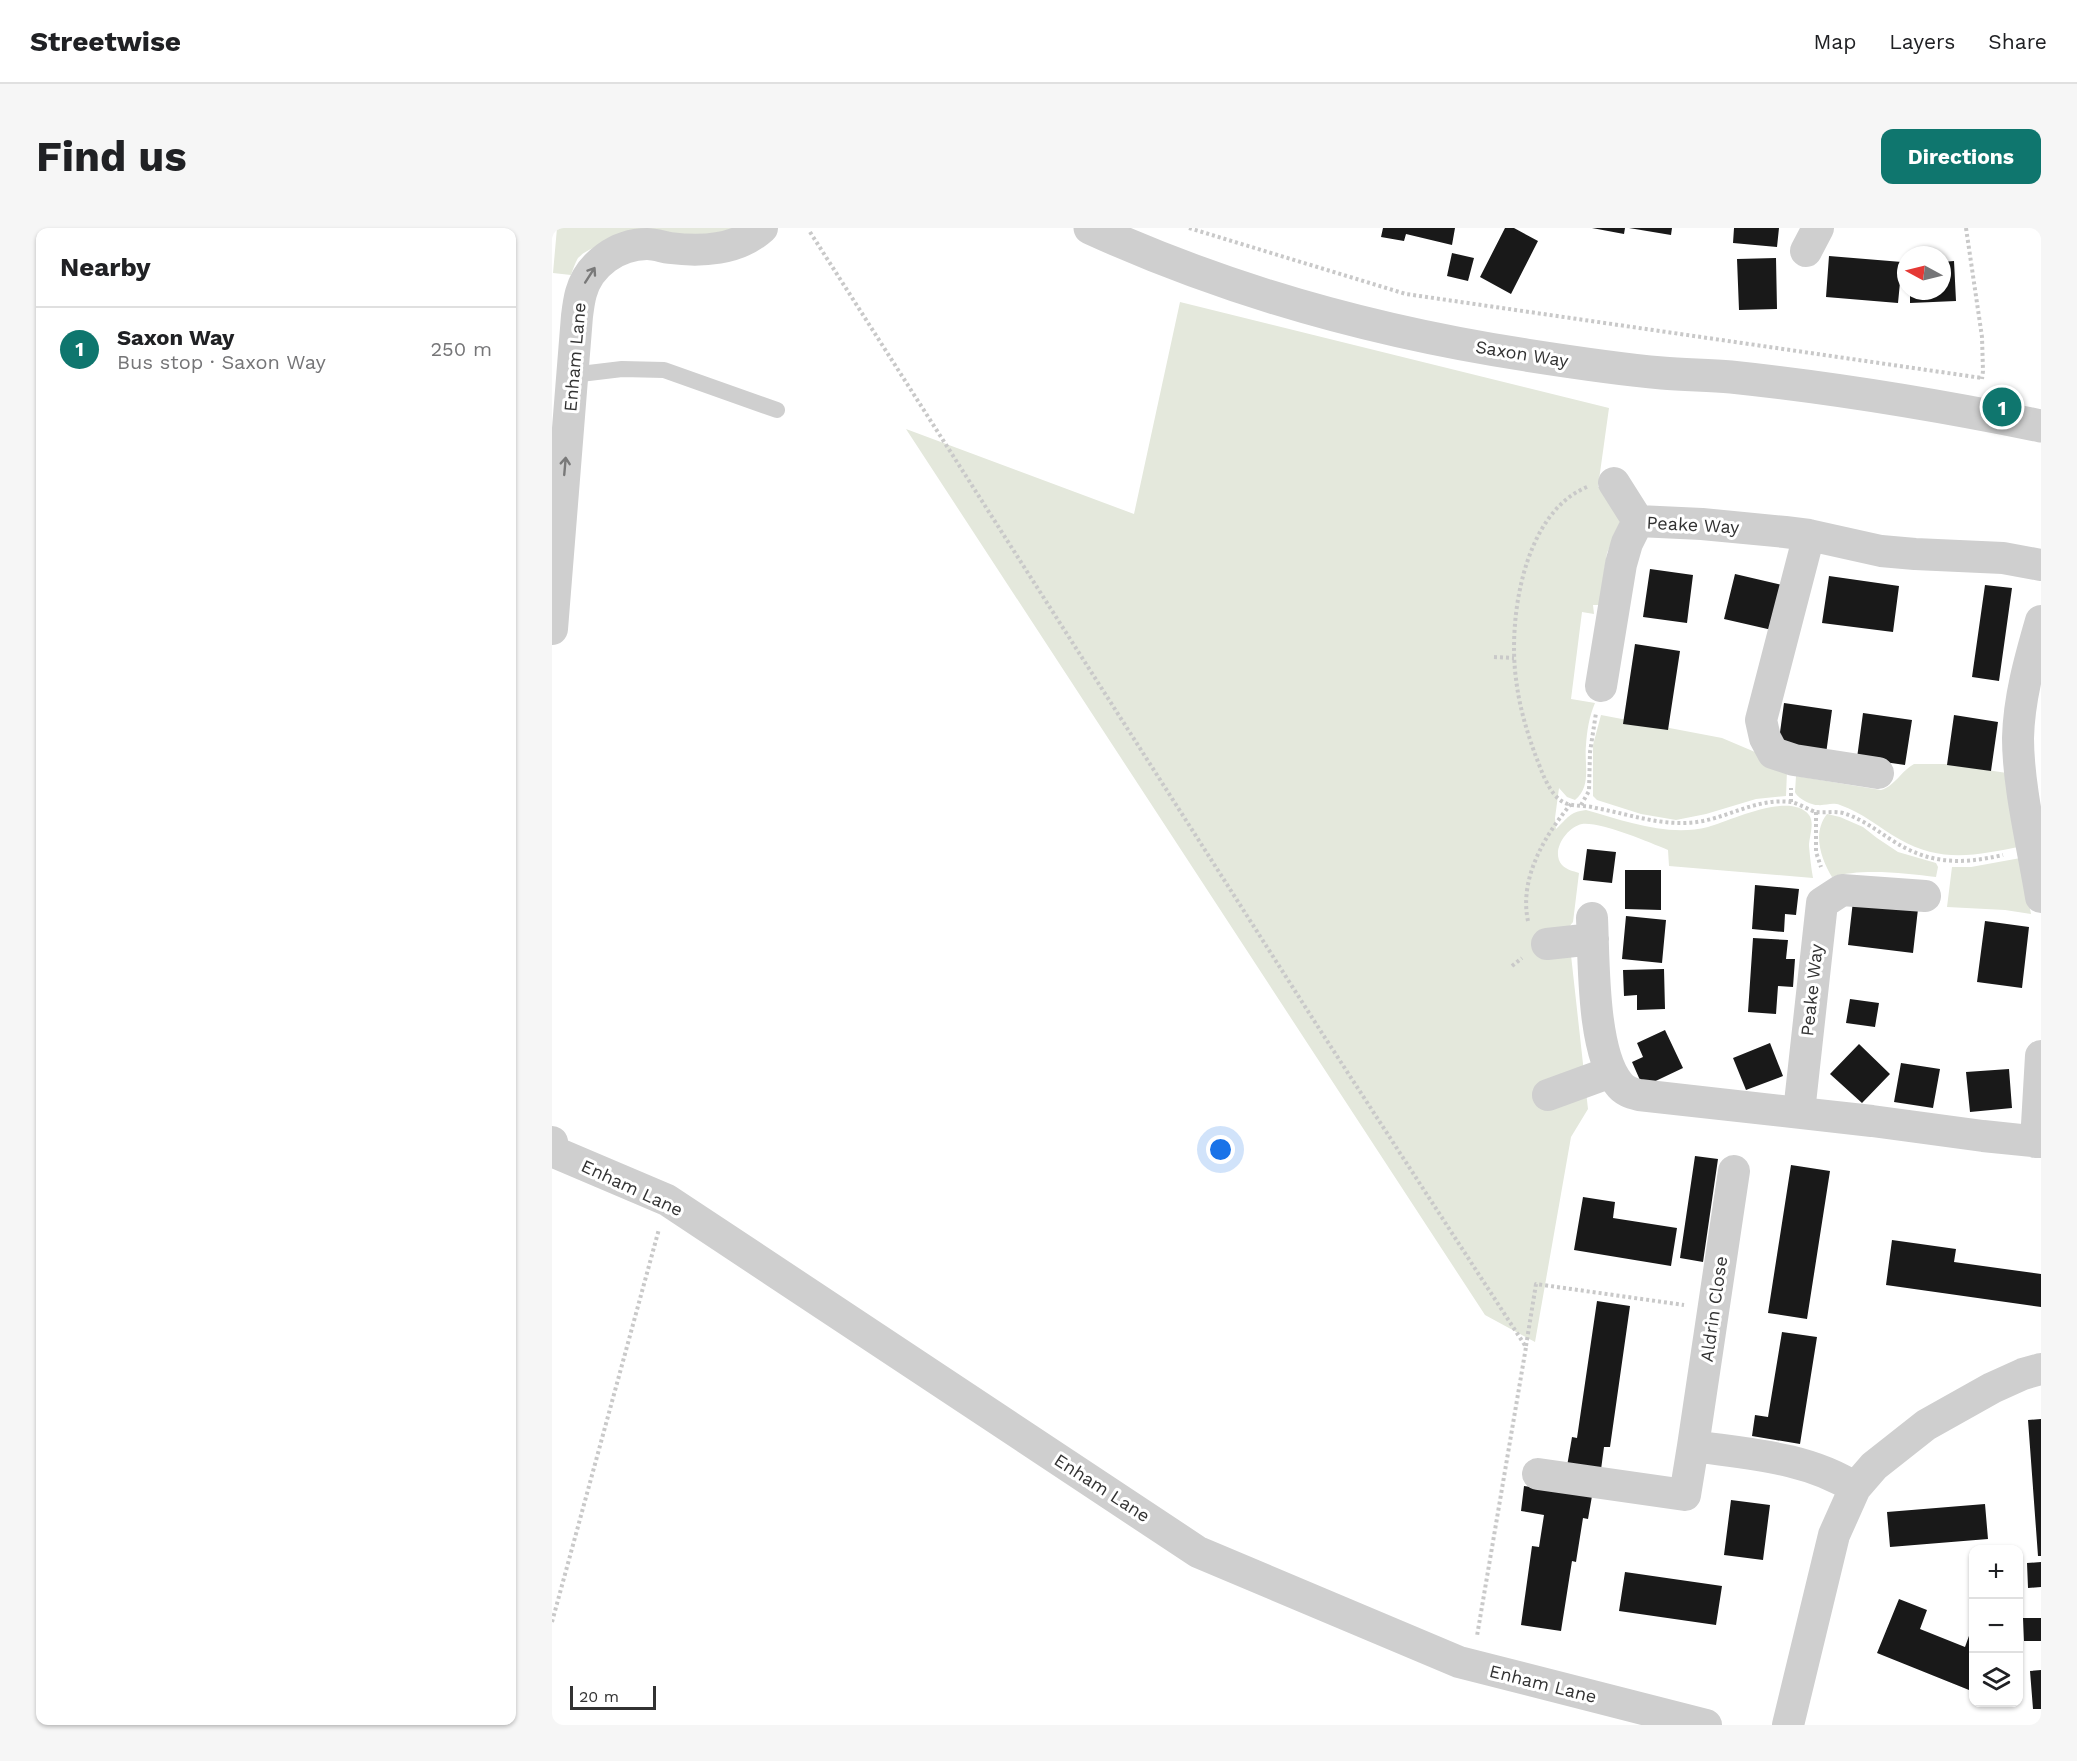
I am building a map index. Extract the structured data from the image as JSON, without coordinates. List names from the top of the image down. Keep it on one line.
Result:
{"streets":{"street":["Saxon Way","Enham Lane","Peake Way","Aldrin Close"]},"scale_bar":"20 m","north":"left","page":{"header":"Streetwise","nav":["Map","Layers","Share"],"buttons":"Directions","title":"Find us","heading":"Nearby","list":[{"mark":"1","name":"Saxon Way","note":"Bus stop · Saxon Way","value":"250 m"}],"pins":"1","map_buttons":["+","−"],"scale":"20 m"}}
